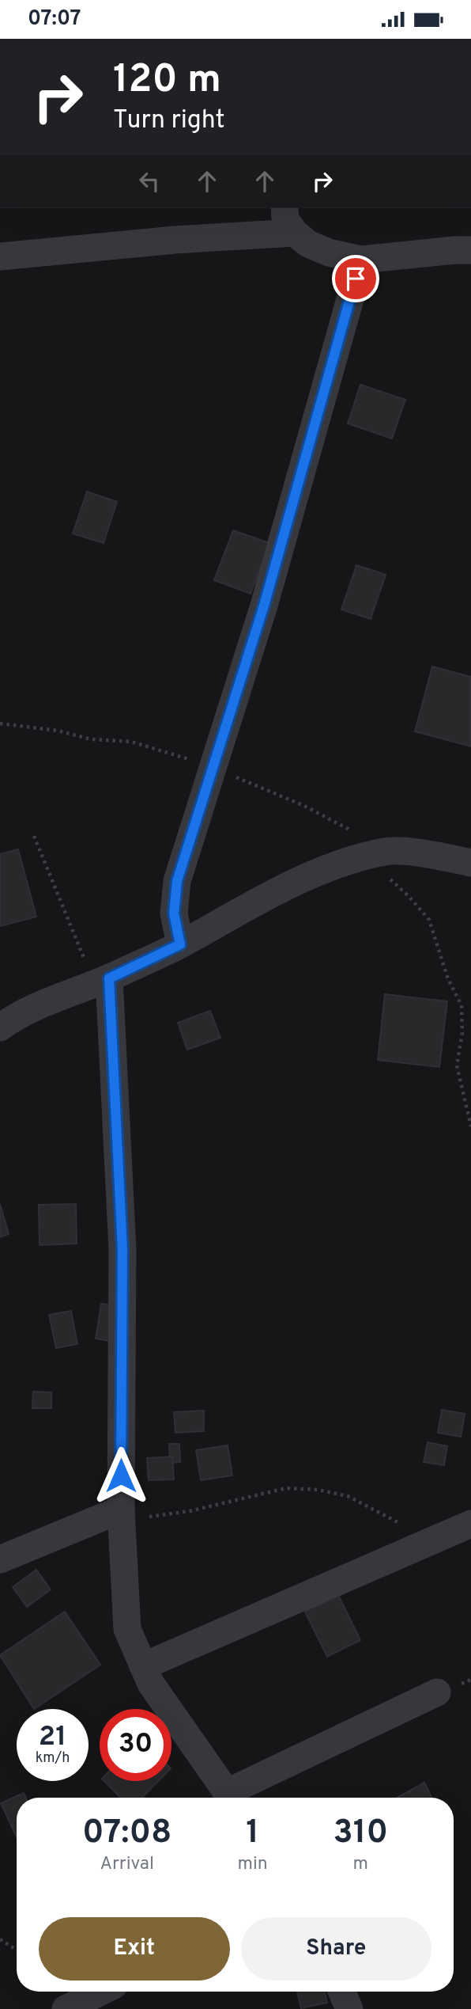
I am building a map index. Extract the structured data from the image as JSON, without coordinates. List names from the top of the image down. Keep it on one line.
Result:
{"page":{"status":"07:07","turn":["120 m","Turn right"],"speed":"21 km/h","limit":"30","eta":["07:08","Arrival","1","min","310","m"],"buttons":["Exit","Share"]}}
